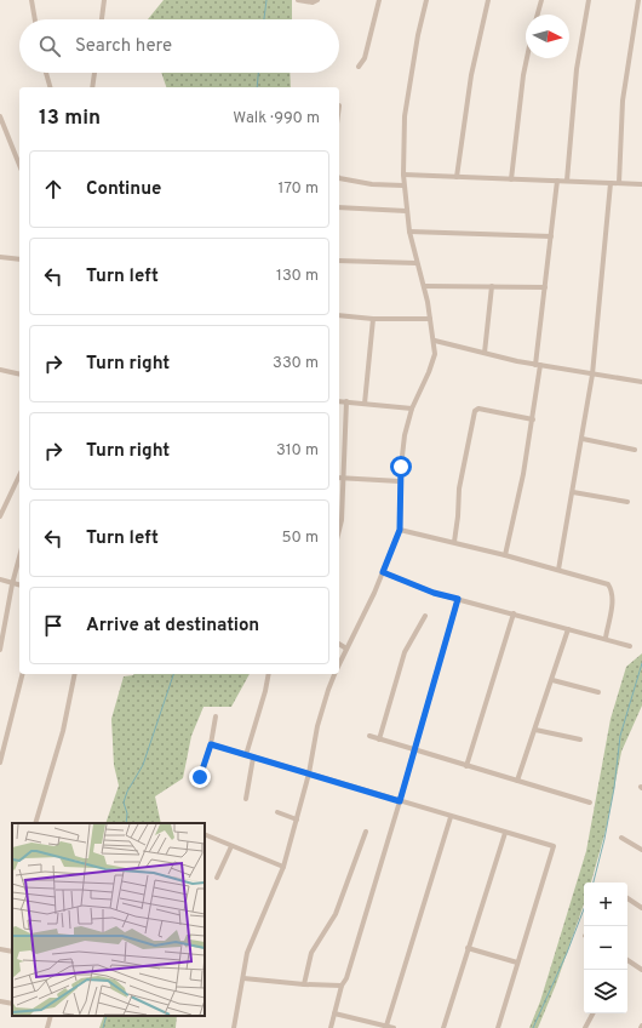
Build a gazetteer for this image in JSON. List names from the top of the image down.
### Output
{
  "north": "right",
  "page": {
    "search": "Search here",
    "heading": ["13 min", "Walk · 990 m"],
    "list": [
      ["Continue", "170 m"],
      ["Turn left", "130 m"],
      ["Turn right", "330 m"],
      ["Turn right", "310 m"],
      ["Turn left", "50 m"],
      "Arrive at destination"
    ],
    "map_buttons": ["+", "−"]
  }
}
